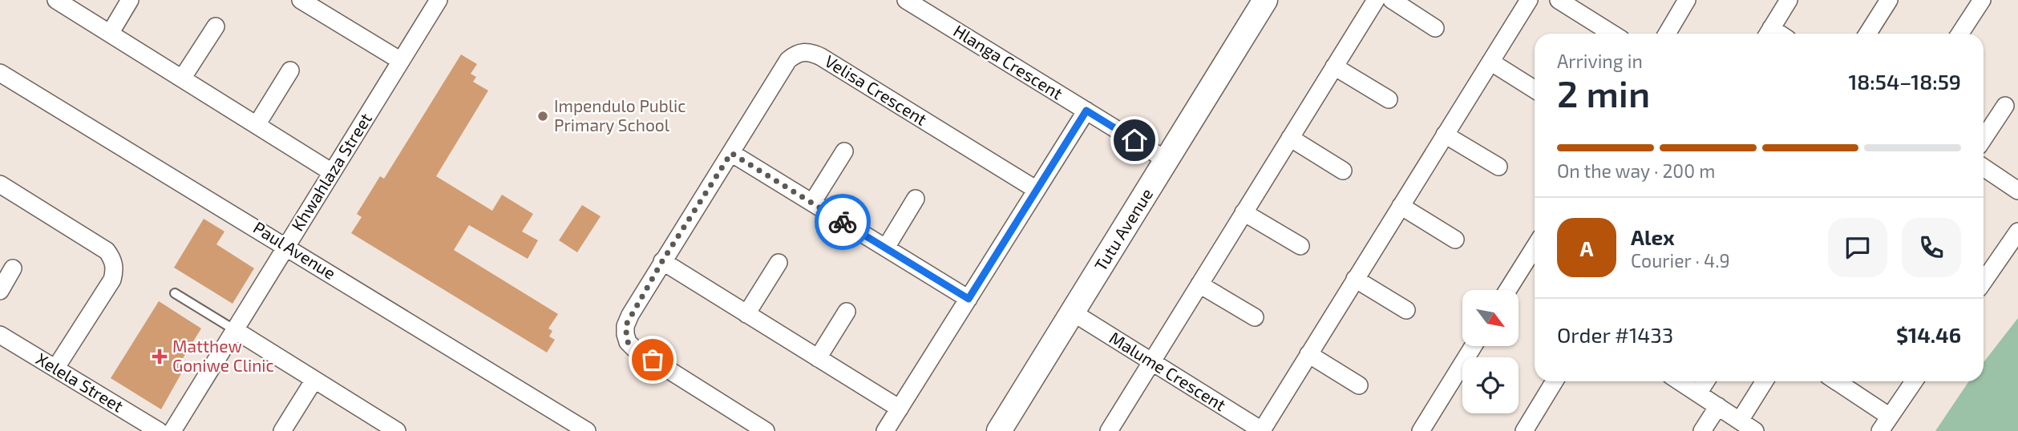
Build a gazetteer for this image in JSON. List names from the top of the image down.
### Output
{
  "streets": {
    "street": [
      "Hlanga Crescent",
      "Velisa Crescent",
      "Khwahlaza Street",
      "Tutu Avenue",
      "Paul Avenue",
      "Malume Crescent",
      "Xelela Street"
    ]
  },
  "crossings": [
    ["Hlanga Crescent", "Tutu Avenue"],
    ["Khwahlaza Street", "Paul Avenue"],
    ["Tutu Avenue", "Malume Crescent"]
  ],
  "places": {
    "other": ["Impendulo Public Primary School"],
    "health": ["Matthew Goniwe Clinic"]
  },
  "north": "bottom right",
  "page": {
    "heading": ["2 min", "Arriving in", "18:54–18:59"],
    "panel": [
      "Alex",
      "Courier · 4.9",
      "Order #1433",
      "$14.46"
    ],
    "bar": "On the way · 200 m",
    "round": "A"
  }
}
